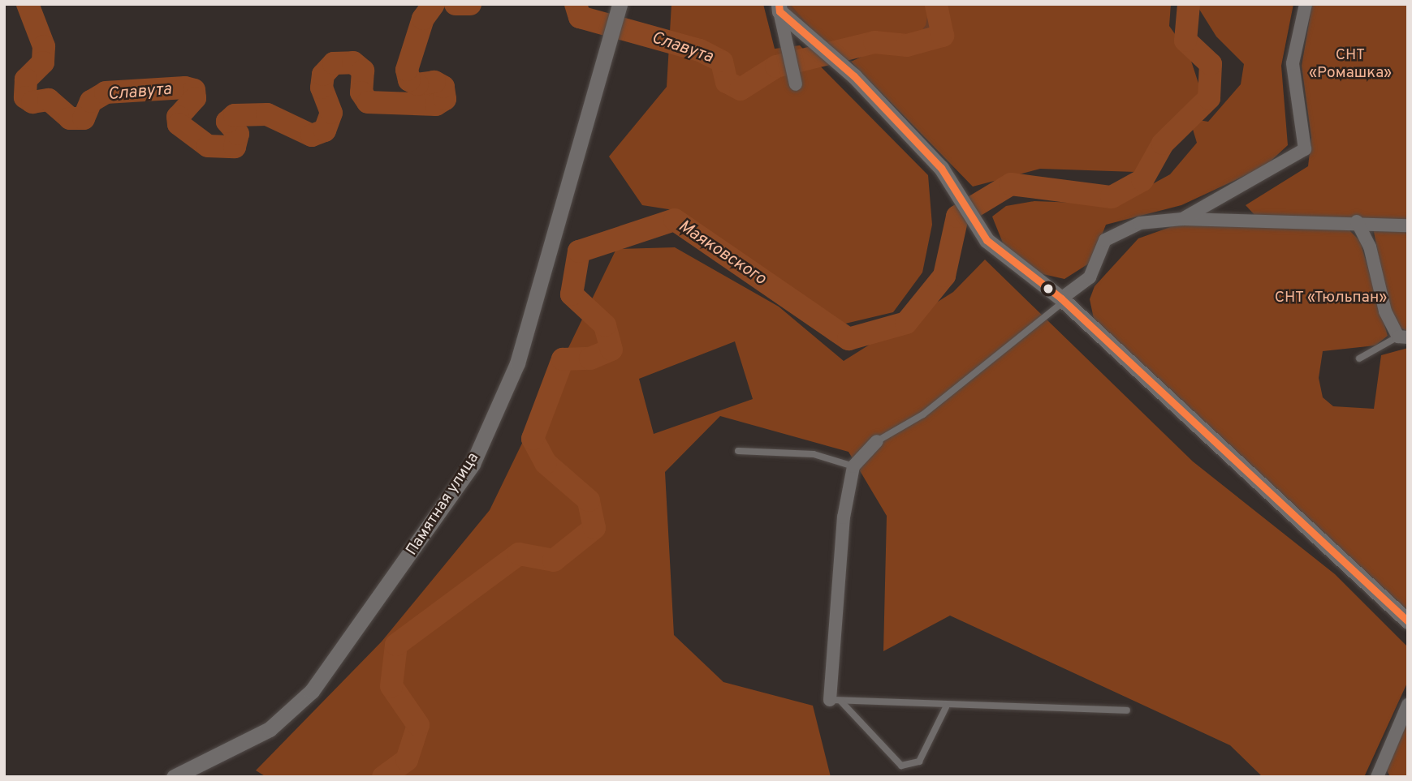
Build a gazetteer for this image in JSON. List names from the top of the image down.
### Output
{
  "streets": {
    "street": ["Памятная улица"]
  },
  "water": ["Славута", "Маяковского"],
  "parks": ["СНТ «Ромашка»", "СНТ «Тюльпан»"]
}
